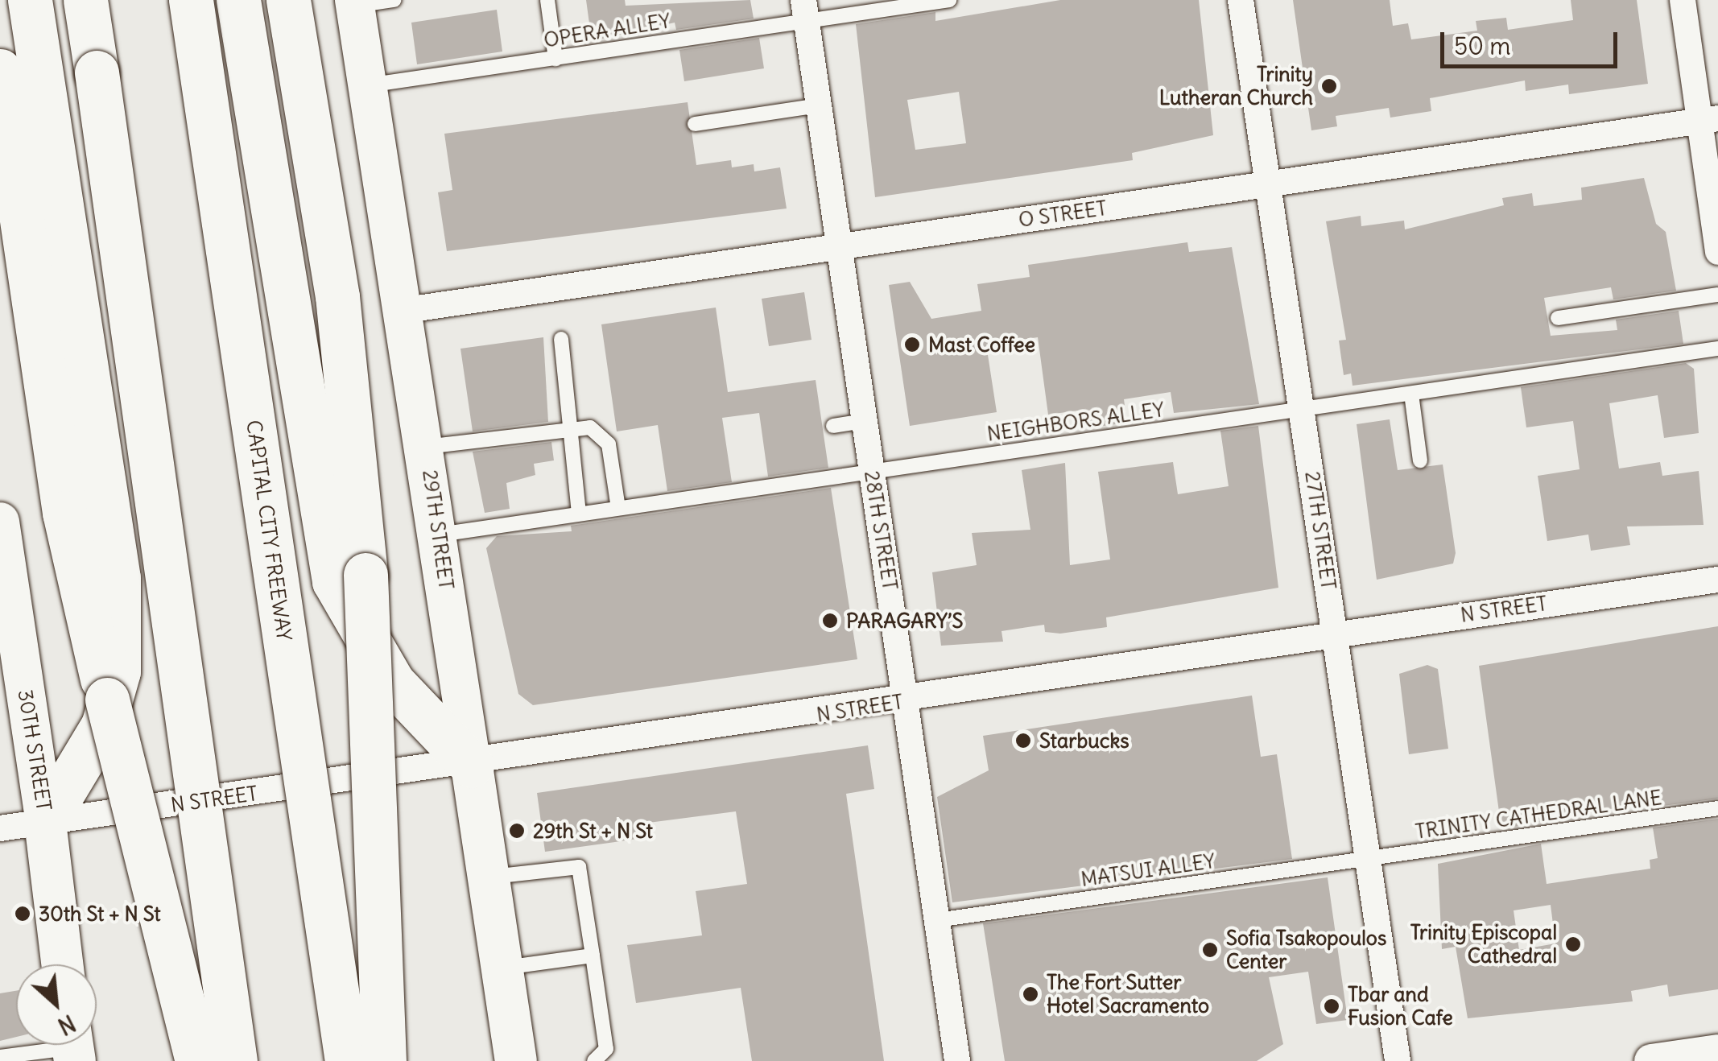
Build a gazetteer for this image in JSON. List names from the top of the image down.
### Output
{
  "streets": {
    "highway": ["CAPITAL CITY FREEWAY"],
    "main road": ["29TH STREET", "30TH STREET"],
    "street": [
      "O STREET",
      "28TH STREET",
      "27TH STREET",
      "N STREET"
    ],
    "lane": [
      "OPERA ALLEY",
      "NEIGHBORS ALLEY",
      "TRINITY CATHEDRAL LANE",
      "MATSUI ALLEY"
    ]
  },
  "crossings": [
    ["OPERA ALLEY", "29TH STREET"],
    ["OPERA ALLEY", "28TH STREET"],
    ["O STREET", "29TH STREET"],
    ["O STREET", "28TH STREET"],
    ["O STREET", "27TH STREET"],
    ["NEIGHBORS ALLEY", "29TH STREET"],
    ["NEIGHBORS ALLEY", "28TH STREET"],
    ["NEIGHBORS ALLEY", "27TH STREET"],
    ["29TH STREET", "N STREET"],
    ["28TH STREET", "N STREET"],
    ["28TH STREET", "MATSUI ALLEY"],
    ["27TH STREET", "N STREET"],
    ["27TH STREET", "TRINITY CATHEDRAL LANE"],
    ["27TH STREET", "MATSUI ALLEY"],
    ["N STREET", "30TH STREET"],
    ["TRINITY CATHEDRAL LANE", "MATSUI ALLEY"]
  ],
  "places": [
    "Trinity Lutheran Church",
    "Mast Coffee",
    "PARAGARY’S",
    "Starbucks",
    "29th St + N St",
    "30th St + N St",
    "Trinity Episcopal Cathedral",
    "Sofia Tsakopoulos Center",
    "The Fort Sutter Hotel Sacramento",
    "Tbar and Fusion Cafe"
  ],
  "scale_bar": "50 m",
  "north": "bottom right"
}
